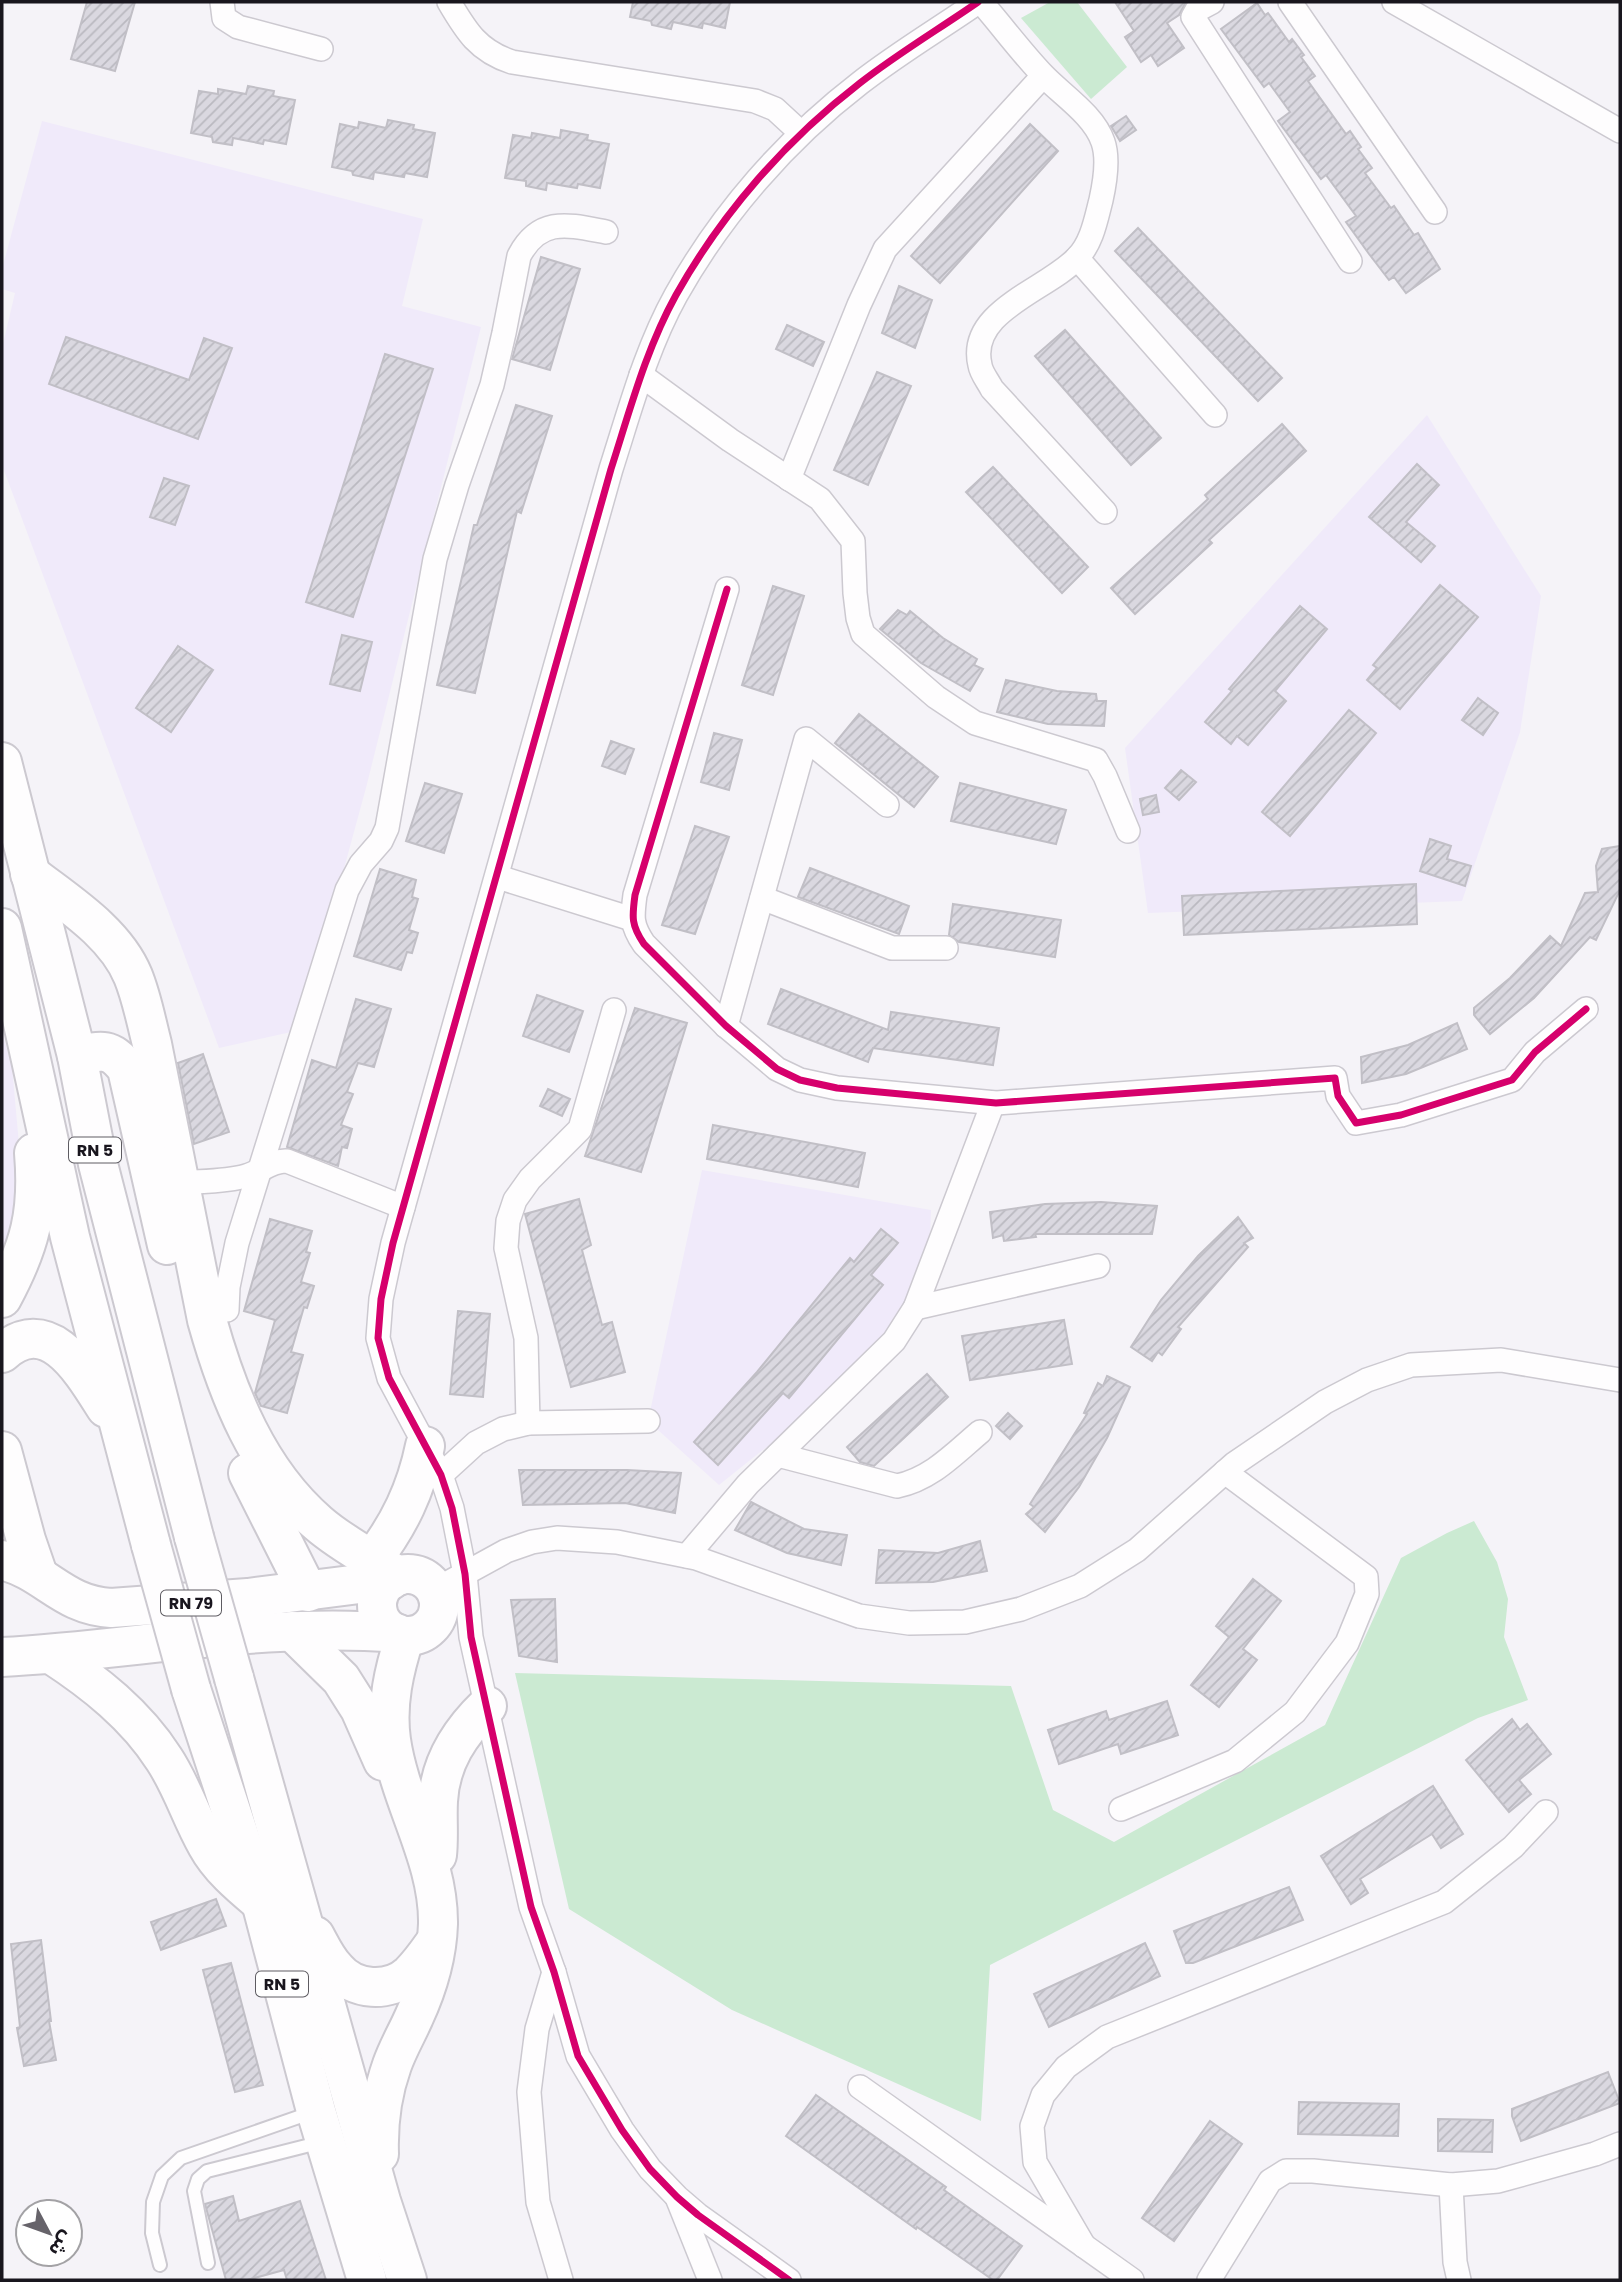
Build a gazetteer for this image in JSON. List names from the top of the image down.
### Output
{
  "streets": {
    "highway": ["RN 5", "RN 79"]
  },
  "north": "bottom right"
}
